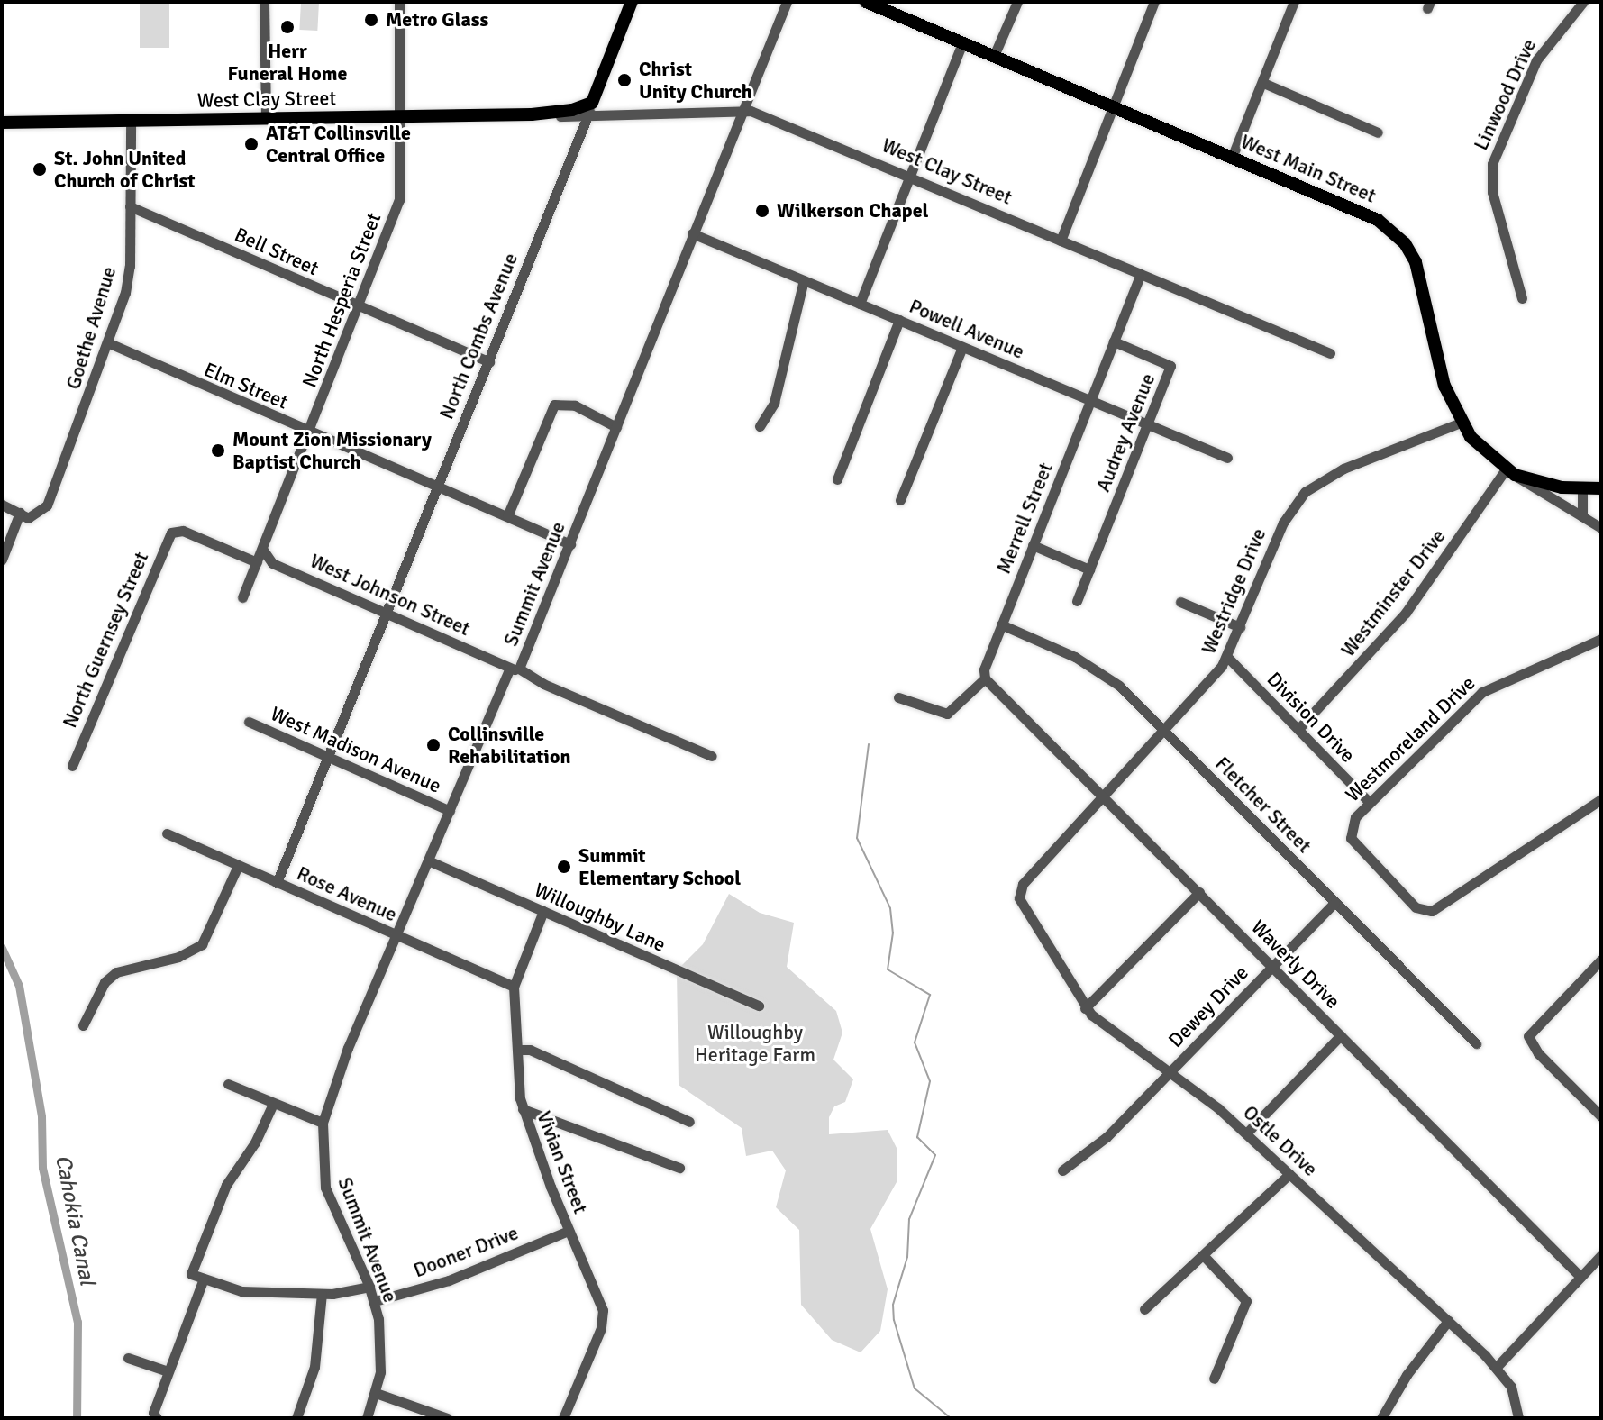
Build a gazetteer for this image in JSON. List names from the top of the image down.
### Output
{
  "streets": {
    "main road": ["West Clay Street", "West Main Street", "North Combs Avenue"],
    "street": [
      "Linwood Drive",
      "Bell Street",
      "North Hesperia Street",
      "Goethe Avenue",
      "Powell Avenue",
      "Elm Street",
      "Audrey Avenue",
      "Merrell Street",
      "Summit Avenue",
      "Westridge Drive",
      "Westminster Drive",
      "West Johnson Street",
      "North Guernsey Street",
      "Division Drive",
      "Westmoreland Drive",
      "West Madison Avenue",
      "Fletcher Street",
      "Rose Avenue",
      "Willoughby Lane",
      "Waverly Drive",
      "Dewey Drive",
      "Ostle Drive",
      "Vivian Street",
      "Dooner Drive"
    ]
  },
  "crossings": [
    ["West Clay Street", "North Hesperia Street"],
    ["West Clay Street", "Goethe Avenue"],
    ["West Clay Street", "North Combs Avenue"],
    ["West Clay Street", "Merrell Street"],
    ["West Clay Street", "Summit Avenue"],
    ["West Main Street", "Westridge Drive"],
    ["West Main Street", "Westminster Drive"],
    ["Bell Street", "North Hesperia Street"],
    ["Bell Street", "Goethe Avenue"],
    ["Bell Street", "North Combs Avenue"],
    ["North Hesperia Street", "Elm Street"],
    ["North Hesperia Street", "West Johnson Street"],
    ["North Hesperia Street", "North Guernsey Street"],
    ["Goethe Avenue", "Elm Street"],
    ["Powell Avenue", "Audrey Avenue"],
    ["Powell Avenue", "Merrell Street"],
    ["Powell Avenue", "Summit Avenue"],
    ["North Combs Avenue", "Elm Street"],
    ["North Combs Avenue", "West Johnson Street"],
    ["North Combs Avenue", "West Madison Avenue"],
    ["North Combs Avenue", "Rose Avenue"],
    ["Elm Street", "Summit Avenue"],
    ["Audrey Avenue", "Merrell Street"],
    ["Merrell Street", "Fletcher Street"],
    ["Merrell Street", "Waverly Drive"],
    ["Summit Avenue", "West Johnson Street"],
    ["Summit Avenue", "West Madison Avenue"],
    ["Summit Avenue", "Rose Avenue"],
    ["Summit Avenue", "Willoughby Lane"],
    ["Summit Avenue", "Dooner Drive"],
    ["Westridge Drive", "Division Drive"],
    ["Westridge Drive", "Fletcher Street"],
    ["Westridge Drive", "Waverly Drive"],
    ["Westridge Drive", "Ostle Drive"],
    ["Westminster Drive", "Division Drive"],
    ["Division Drive", "Westmoreland Drive"],
    ["Fletcher Street", "Dewey Drive"],
    ["Rose Avenue", "Vivian Street"],
    ["Willoughby Lane", "Vivian Street"],
    ["Waverly Drive", "Dewey Drive"],
    ["Dewey Drive", "Ostle Drive"],
    ["Vivian Street", "Dooner Drive"]
  ],
  "water": ["Cahokia Canal"],
  "parks": ["Willoughby Heritage Farm"],
  "places": [
    "Metro Glass",
    "Herr Funeral Home",
    "Christ Unity Church",
    "AT&T Collinsville Central Office",
    "St. John United Church of Christ",
    "Wilkerson Chapel",
    "Mount Zion Missionary Baptist Church",
    "Collinsville Rehabilitation",
    "Summit Elementary School"
  ]
}
